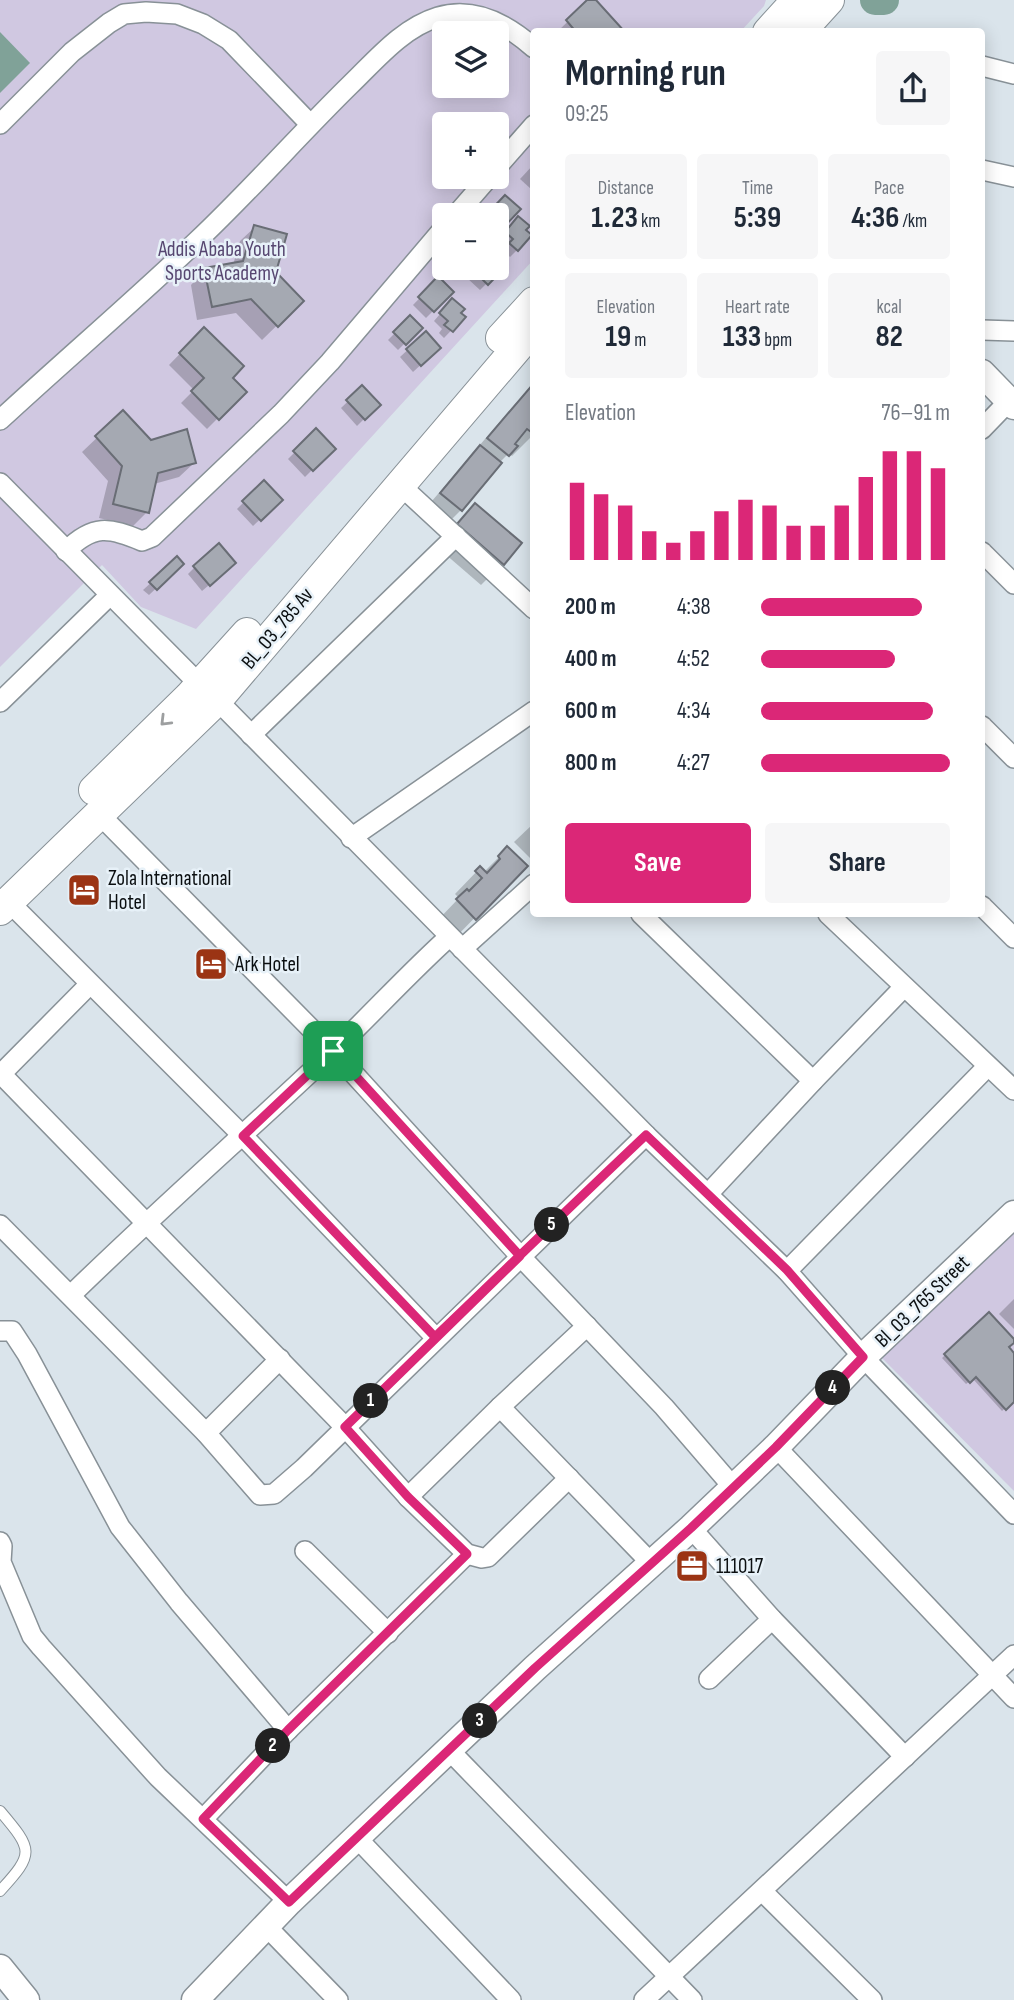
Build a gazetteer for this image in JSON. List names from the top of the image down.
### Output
{
  "streets": {
    "main road": ["BL_03_785 Av"],
    "street": ["Bl_03_765 Street"]
  },
  "parks": ["Addis Ababa Youth Sports Academy"],
  "places": {
    "hotel": ["Zola International Hotel", "Ark Hotel"],
    "office": ["111017"]
  },
  "page": {
    "map_buttons": ["+", "−"],
    "heading": ["Morning run", "09:25"],
    "stats": [
      ["Distance", "1.23 km"],
      ["Time", "5:39"],
      ["Pace", "4:36 /km"],
      ["Elevation", "19 m"],
      ["Heart rate", "133 bpm"],
      ["kcal", "82"]
    ],
    "chart": ["Elevation", "76–91 m"],
    "list": [
      {
        "name": "200 m",
        "note": "4:38"
      },
      {
        "name": "400 m",
        "note": "4:52"
      },
      {
        "name": "600 m",
        "note": "4:34"
      },
      {
        "name": "800 m",
        "note": "4:27"
      }
    ],
    "buttons": ["Save", "Share"],
    "pins": [
      "5",
      "4",
      "1",
      "3",
      "2"
    ]
  }
}
